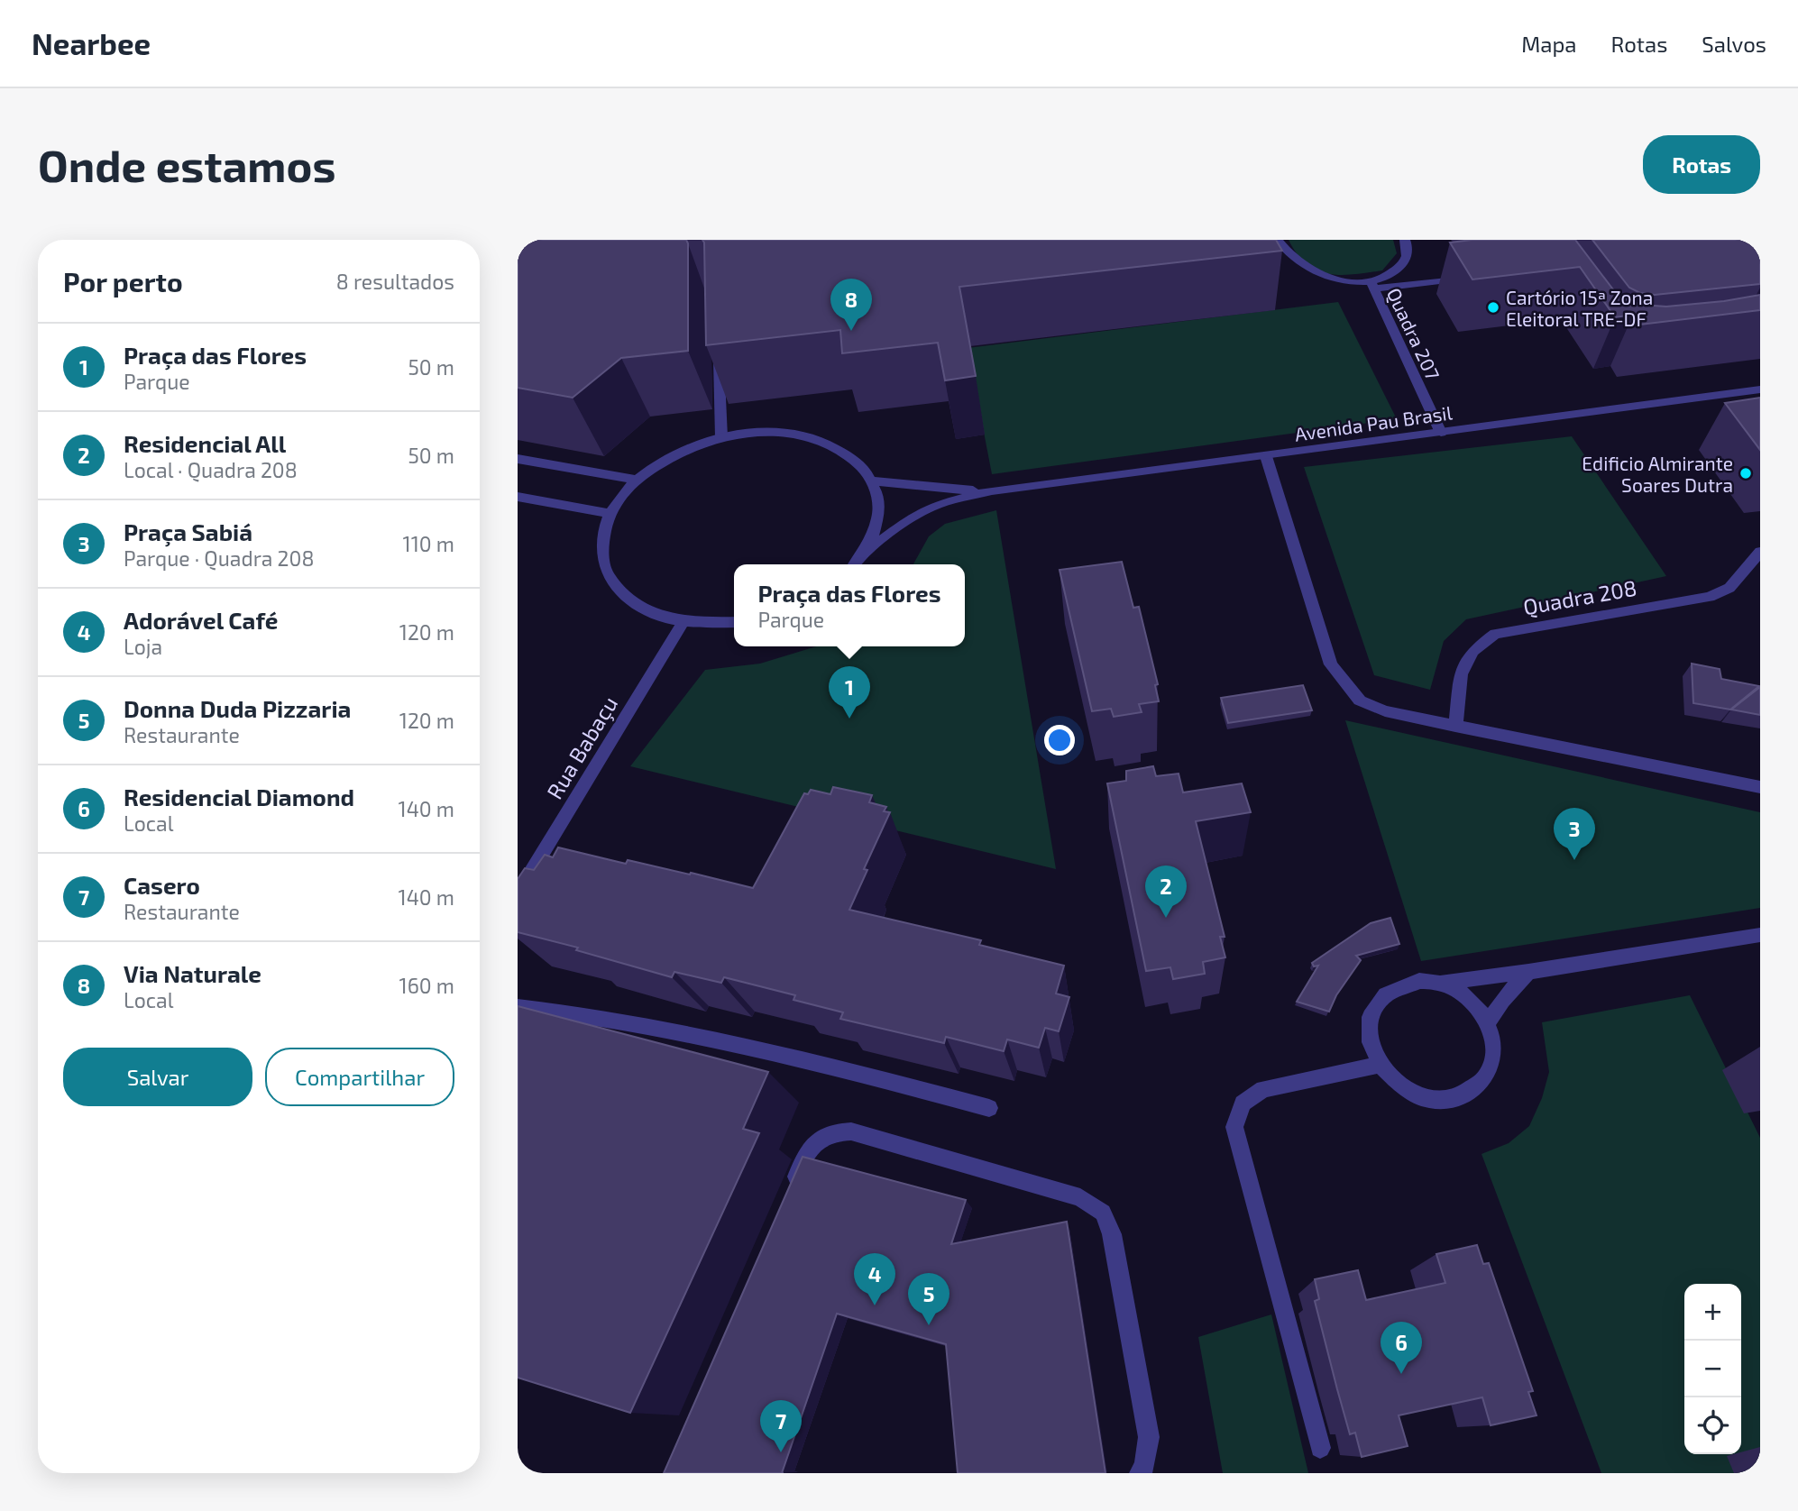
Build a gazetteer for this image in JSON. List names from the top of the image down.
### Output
{
  "streets": {
    "street": [
      "Quadra 207",
      "Avenida Pau Brasil",
      "Quadra 208",
      "Rua Babaçu"
    ]
  },
  "crossings": [
    ["Quadra 207", "Avenida Pau Brasil"]
  ],
  "places": ["Cartório 15ª Zona Eleitoral TRE-DF", "Edificio Almirante Soares Dutra"],
  "page": {
    "header": "Nearbee",
    "nav": ["Mapa", "Rotas", "Salvos"],
    "buttons": [
      "Rotas",
      ["Salvar", "Compartilhar"]
    ],
    "title": "Onde estamos",
    "heading": ["Por perto", "8 resultados"],
    "pins": [
      "8",
      "1",
      "3",
      "2",
      "4",
      "5",
      "6",
      "7"
    ],
    "list": [
      {
        "mark": "1",
        "name": "Praça das Flores",
        "note": "Parque",
        "value": "50 m"
      },
      {
        "mark": "2",
        "name": "Residencial All",
        "note": "Local · Quadra 208",
        "value": "50 m"
      },
      {
        "mark": "3",
        "name": "Praça Sabiá",
        "note": "Parque · Quadra 208",
        "value": "110 m"
      },
      {
        "mark": "4",
        "name": "Adorável Café",
        "note": "Loja",
        "value": "120 m"
      },
      {
        "mark": "5",
        "name": "Donna Duda Pizzaria",
        "note": "Restaurante",
        "value": "120 m"
      },
      {
        "mark": "6",
        "name": "Residencial Diamond",
        "note": "Local",
        "value": "140 m"
      },
      {
        "mark": "7",
        "name": "Casero",
        "note": "Restaurante",
        "value": "140 m"
      },
      {
        "mark": "8",
        "name": "Via Naturale",
        "note": "Local",
        "value": "160 m"
      }
    ],
    "popup": ["Praça das Flores", "Parque"],
    "map_buttons": ["+", "−"]
  }
}
